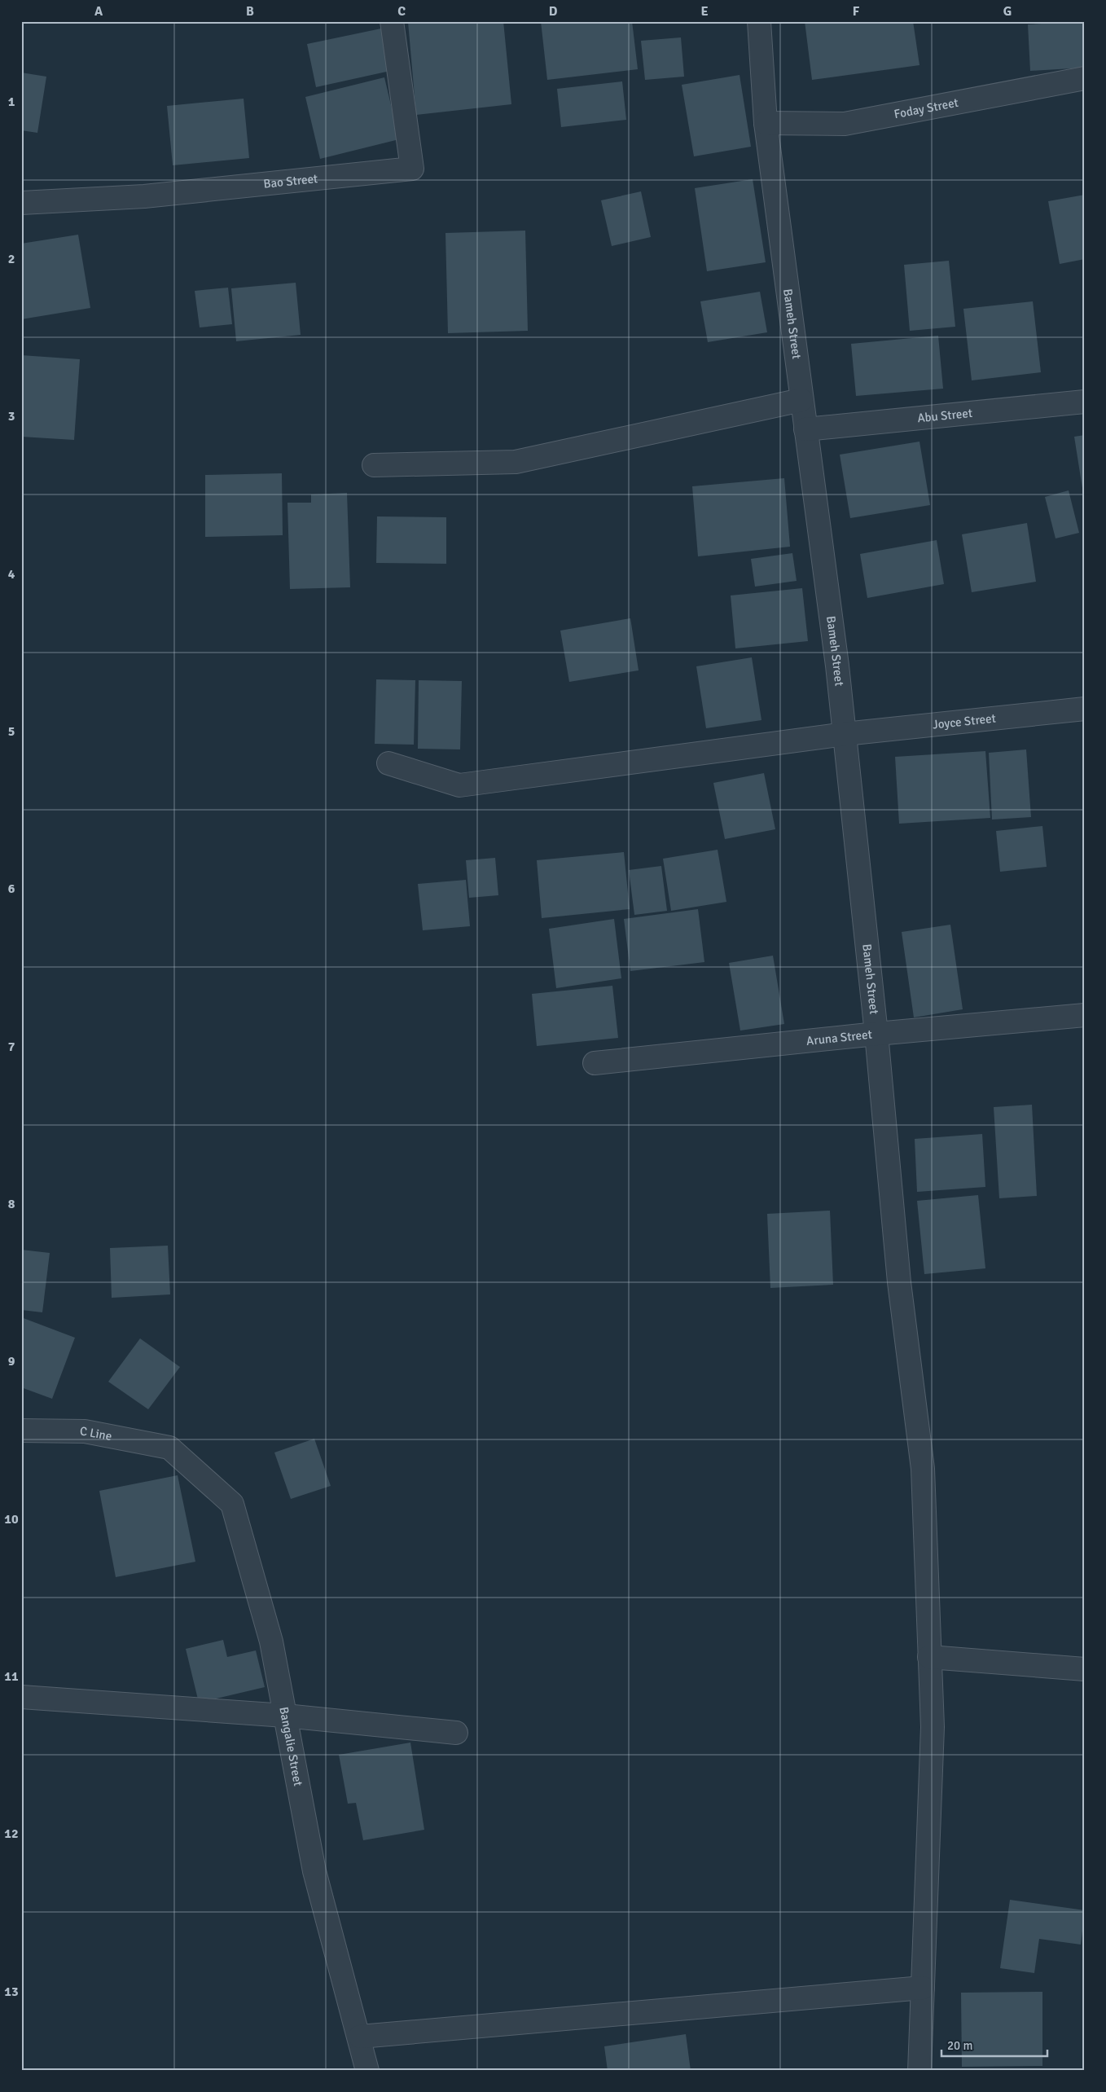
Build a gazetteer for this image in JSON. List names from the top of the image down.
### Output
{
  "streets": {
    "street": [
      "Foday Street",
      "Bao Street",
      "Bameh Street",
      "Abu Street",
      "Joyce Street",
      "Aruna Street",
      "C Line",
      "Bangalie Street"
    ]
  },
  "crossings": [
    ["Foday Street", "Bameh Street"],
    ["Bameh Street", "Abu Street"],
    ["Bameh Street", "Joyce Street"],
    ["Bameh Street", "Aruna Street"],
    ["C Line", "Bangalie Street"]
  ],
  "scale_bar": "20 m",
  "grid": {
    "columns": [
      "A",
      "B",
      "C",
      "D",
      "E",
      "F",
      "G"
    ],
    "rows": [
      "1",
      "2",
      "3",
      "4",
      "5",
      "6",
      "7",
      "8",
      "9",
      "10",
      "11",
      "12",
      "13"
    ]
  }
}
